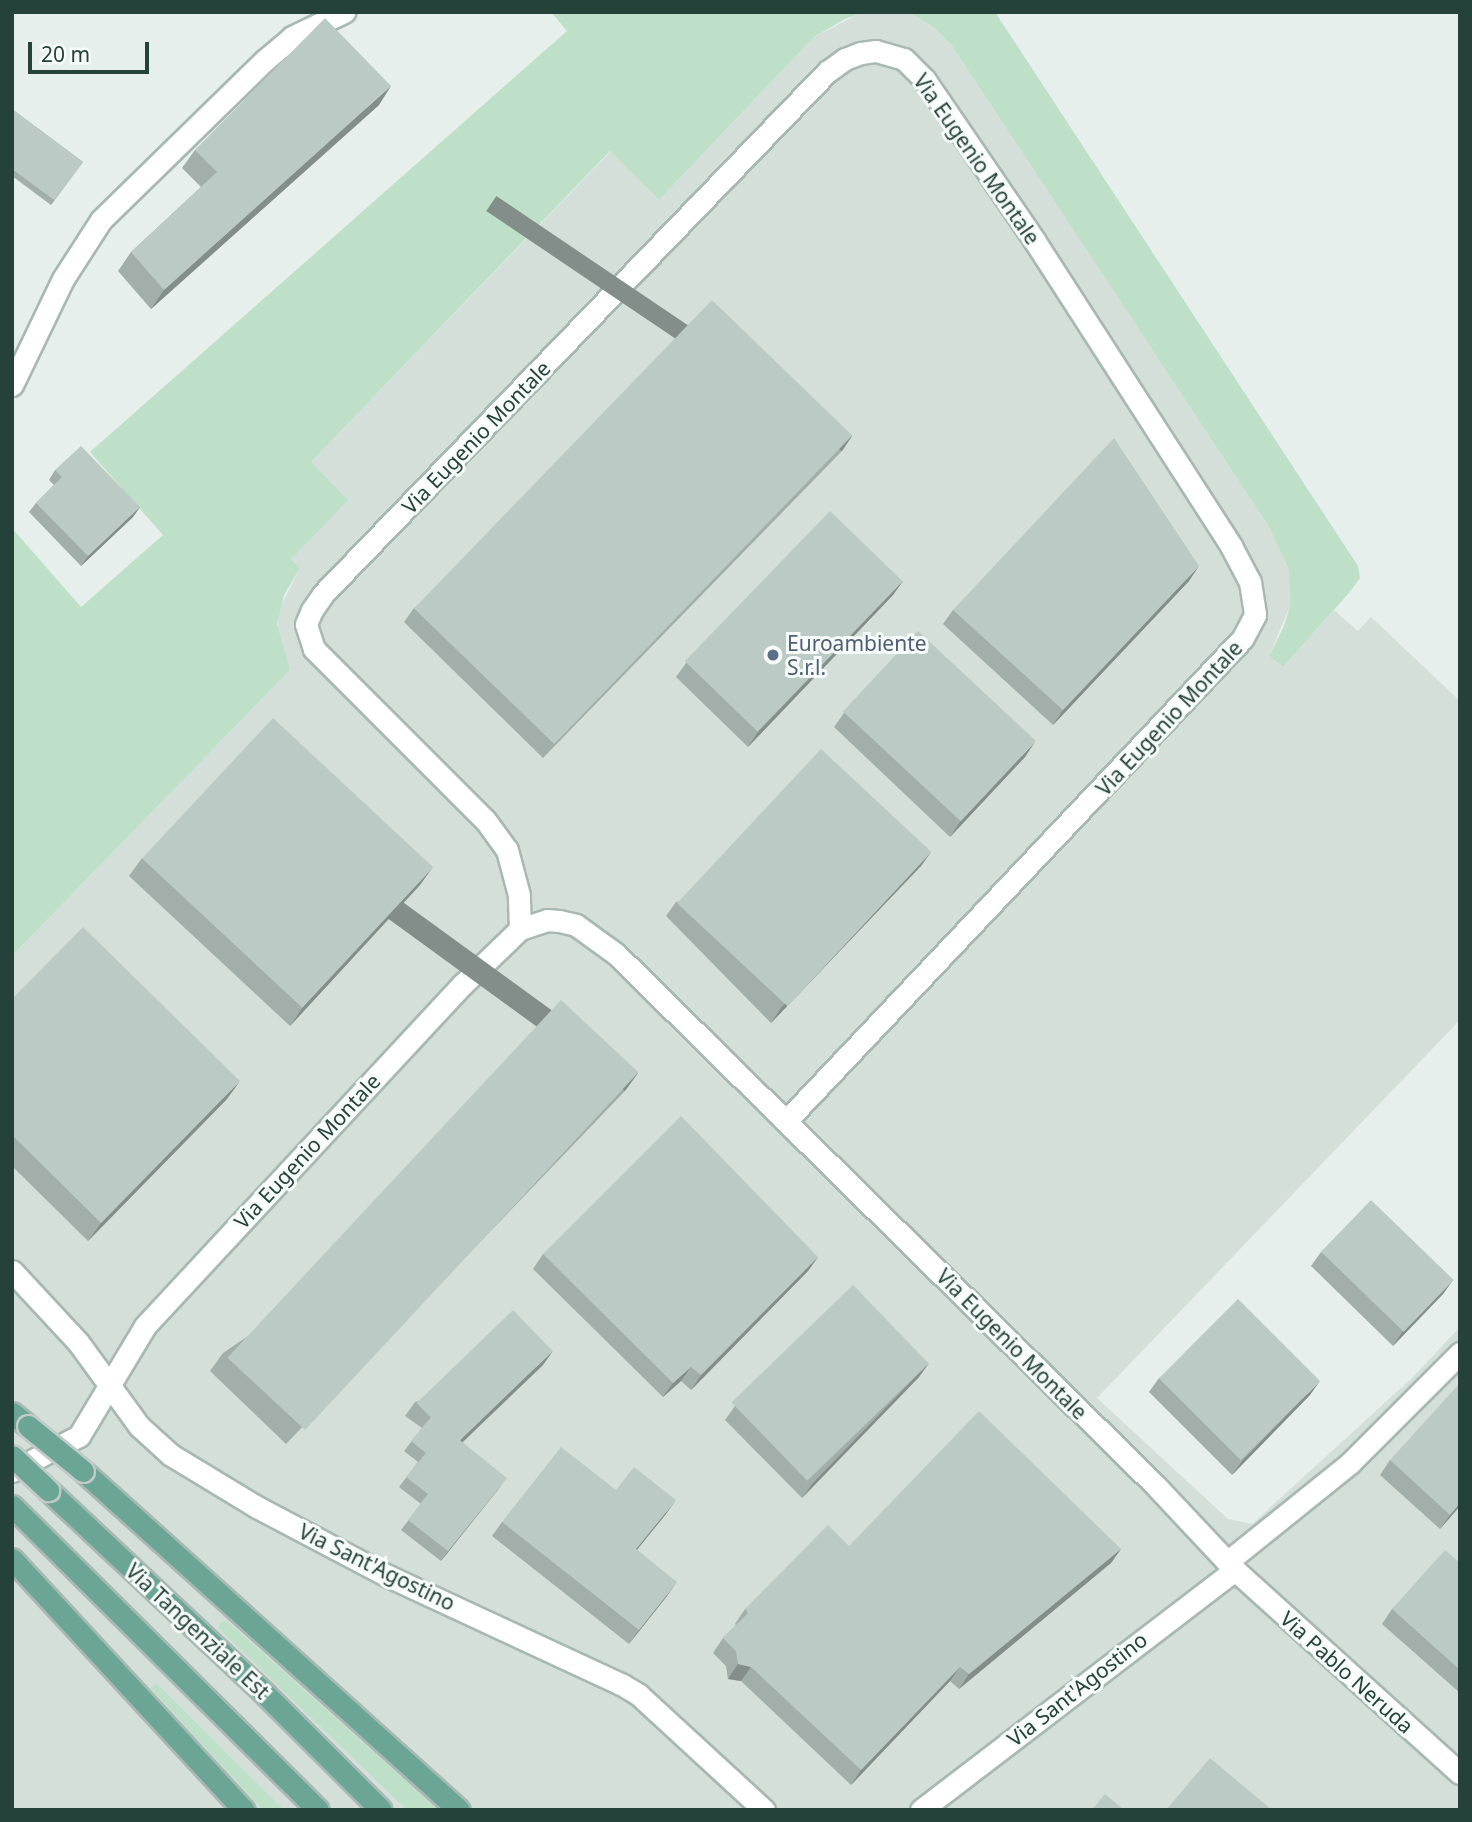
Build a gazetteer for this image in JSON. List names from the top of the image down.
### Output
{
  "streets": {
    "main road": ["Via Tangenziale Est"],
    "street": ["Via Eugenio Montale", "Via Sant'Agostino", "Via Pablo Neruda"]
  },
  "crossings": [
    ["Via Eugenio Montale", "Via Sant'Agostino"],
    ["Via Eugenio Montale", "Via Pablo Neruda"],
    ["Via Sant'Agostino", "Via Pablo Neruda"]
  ],
  "places": ["Euroambiente S.r.l."],
  "scale_bar": "20 m"
}
